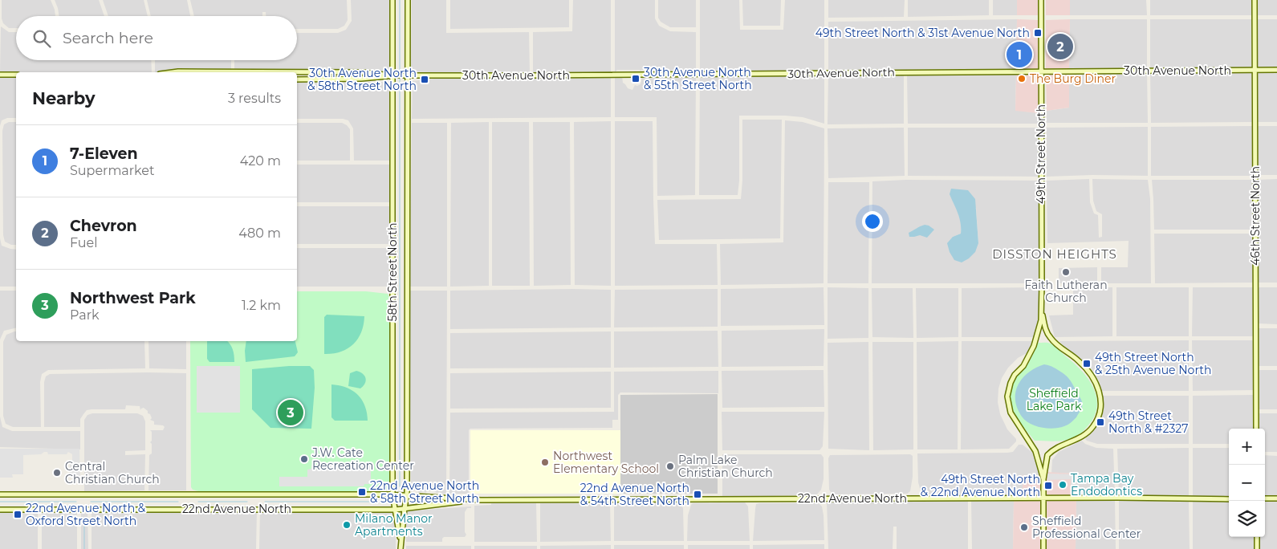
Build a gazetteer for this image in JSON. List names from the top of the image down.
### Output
{
  "streets": {
    "street": [
      "30th Avenue North",
      "49th Street North",
      "46th Street North",
      "58th Street North",
      "22nd Avenue North"
    ]
  },
  "crossings": [
    ["30th Avenue North", "49th Street North"],
    ["30th Avenue North", "46th Street North"],
    ["30th Avenue North", "58th Street North"],
    ["49th Street North", "22nd Avenue North"],
    ["58th Street North", "22nd Avenue North"]
  ],
  "districts": ["DISSTON HEIGHTS"],
  "parks": ["Sheffield Lake Park"],
  "places": {
    "transit": [
      "49th Street North & 31st Avenue North",
      "30th Avenue North & 55th Street North",
      "30th Avenue North & 58th Street North",
      "49th Street North & 25th Avenue North",
      "49th Street North & #2327",
      "49th Street North & 22nd Avenue North",
      "22nd Avenue North & 58th Street North",
      "22nd Avenue North & 54th Street North",
      "22nd Avenue North & Oxford Street North"
    ],
    "other": [
      "The Burg Diner",
      "Faith Lutheran Church",
      "J.W. Cate Recreation Center",
      "Northwest Elementary School",
      "Palm Lake Christian Church",
      "Central Christian Church",
      "Tampa Bay Endodontics",
      "Milano Manor Apartments",
      "Sheffield Professional Center"
    ]
  },
  "page": {
    "search": "Search here",
    "pins": ["2", "1", "3"],
    "heading": ["Nearby", "3 results"],
    "list": [
      {
        "mark": "1",
        "name": "7-Eleven",
        "note": "Supermarket",
        "value": "420 m"
      },
      {
        "mark": "2",
        "name": "Chevron",
        "note": "Fuel",
        "value": "480 m"
      },
      {
        "mark": "3",
        "name": "Northwest Park",
        "note": "Park",
        "value": "1.2 km"
      }
    ],
    "map_buttons": ["+", "−"]
  }
}
